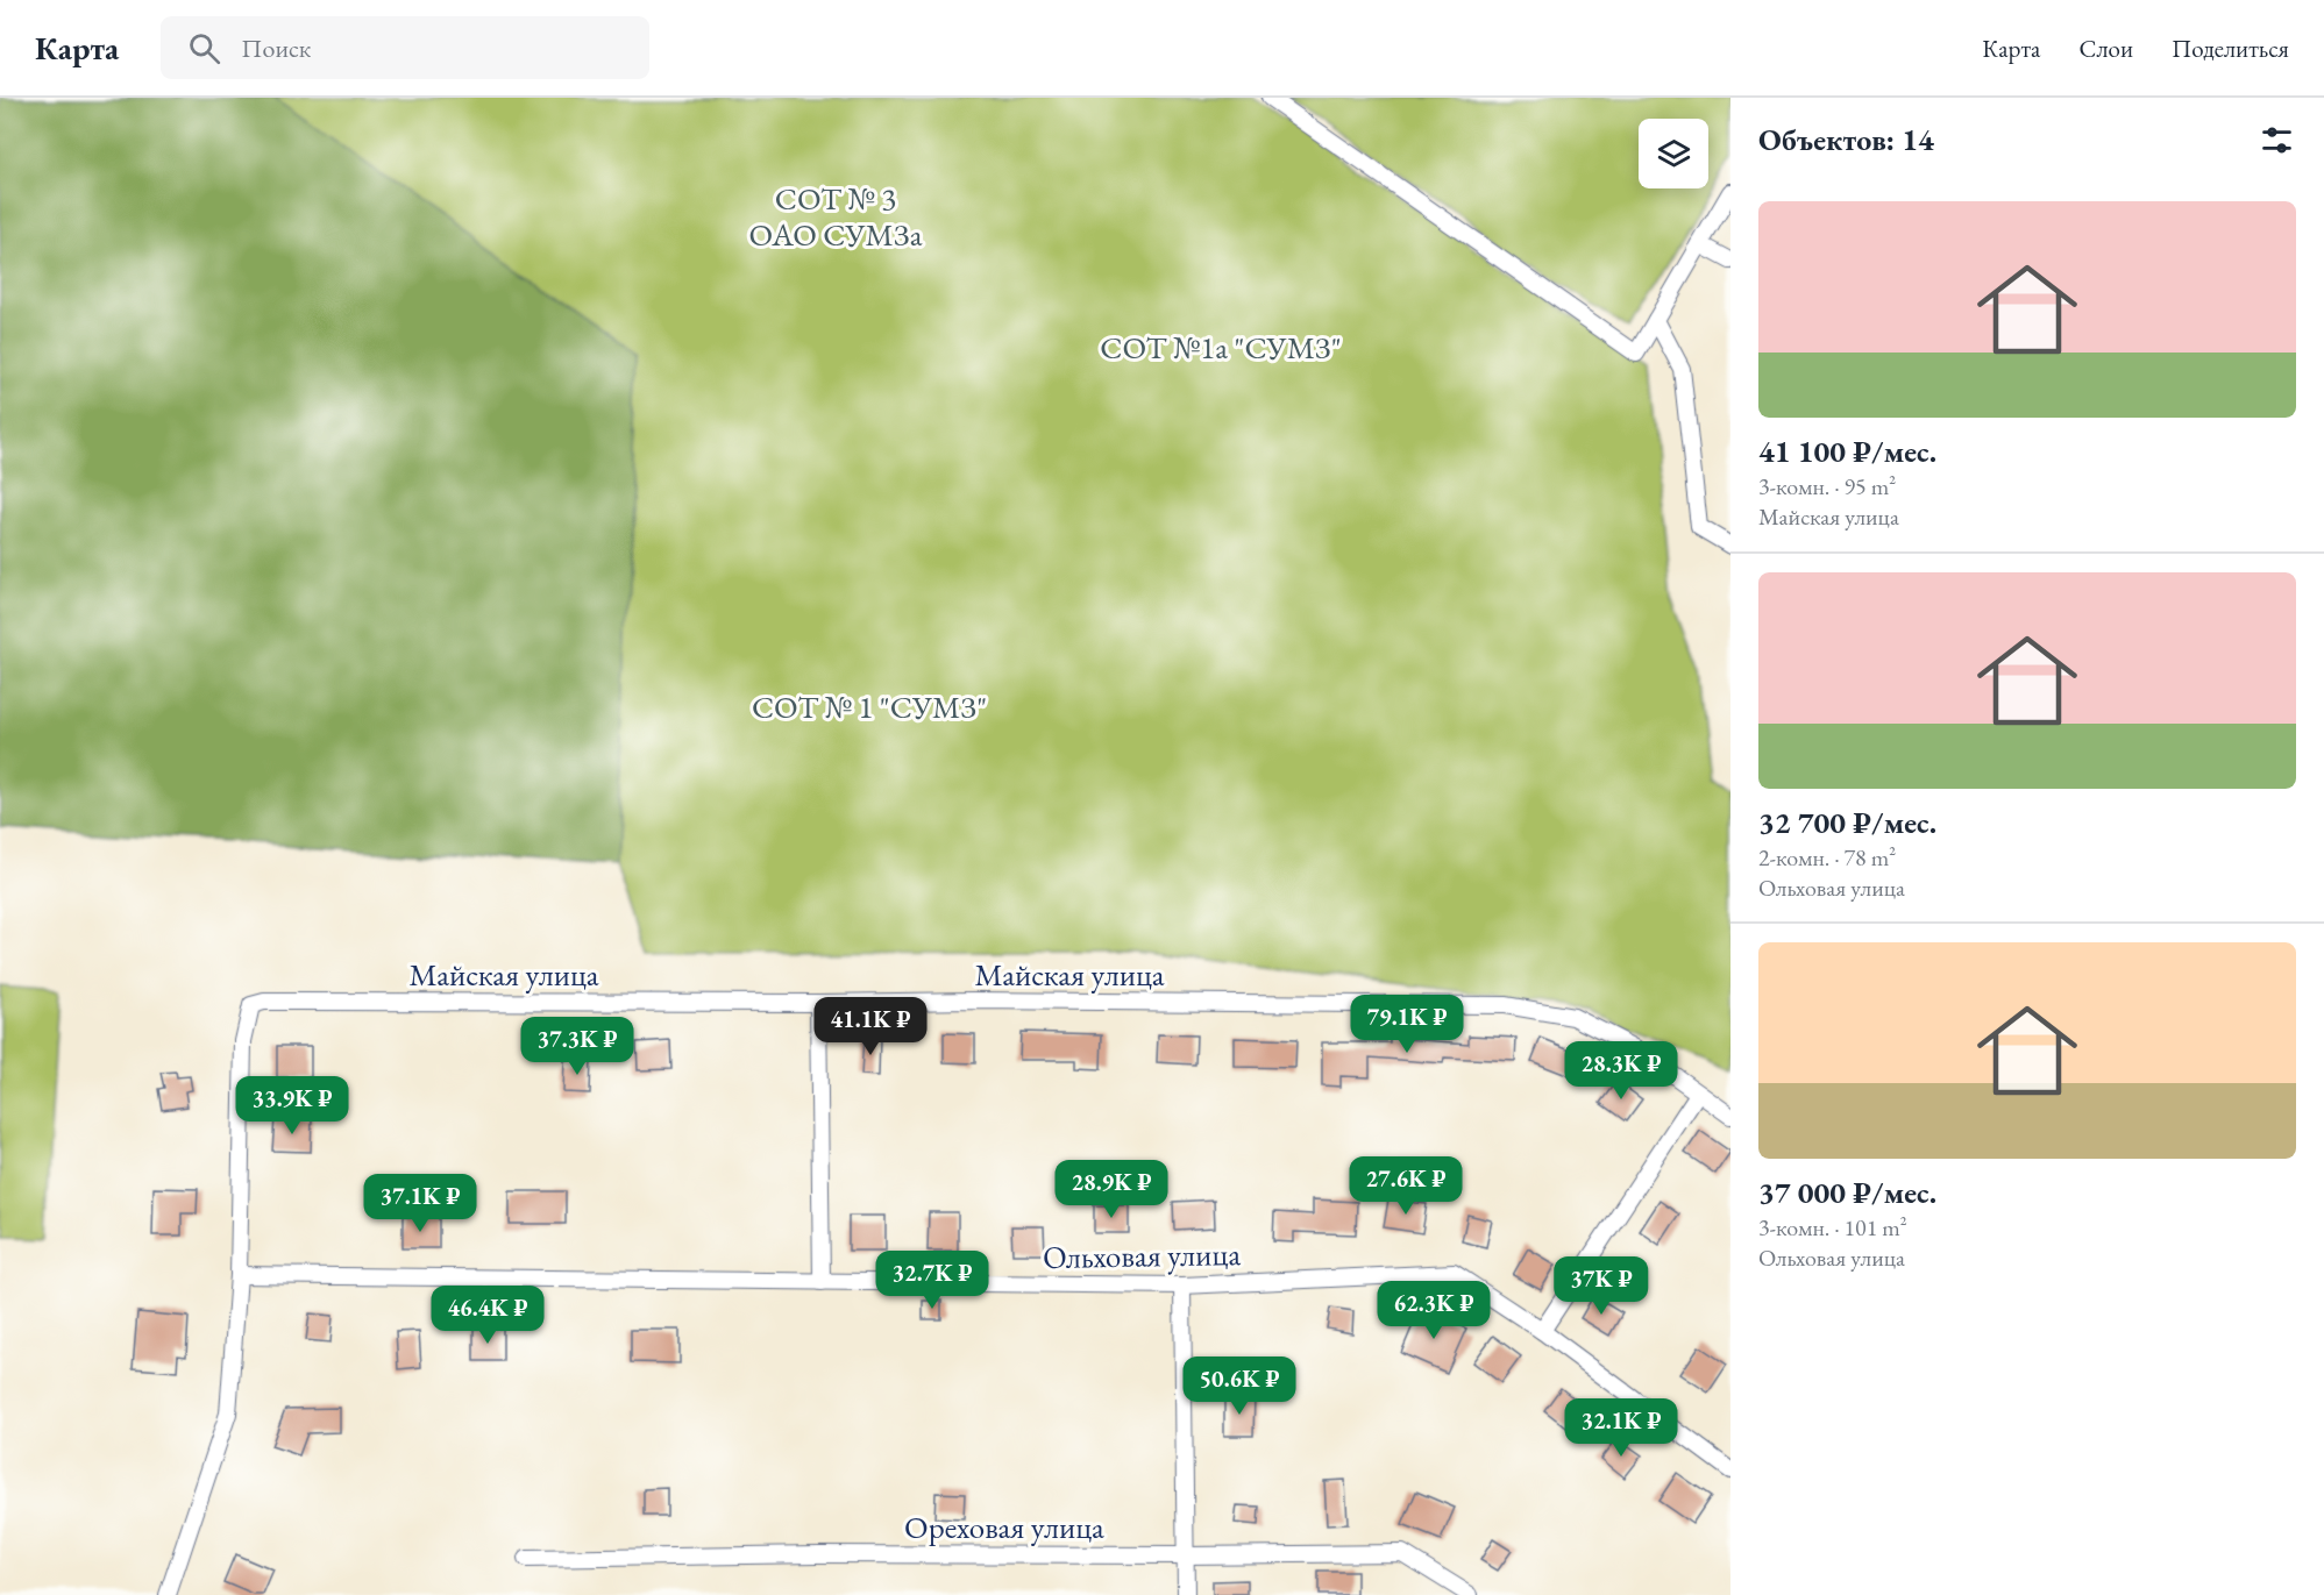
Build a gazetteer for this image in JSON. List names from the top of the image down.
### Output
{
  "streets": {
    "street": ["Майская улица", "Ольховая улица", "Ореховая улица"]
  },
  "crossings": [
    ["Майская улица", "Ольховая улица"]
  ],
  "parks": ["СОТ № 3 ОАО СУМЗа", "СОТ №1а \"СУМЗ\"", "СОТ № 1 \"СУМЗ\""],
  "page": {
    "header": "Карта",
    "search": "Поиск",
    "nav": ["Карта", "Слои", "Поделиться"],
    "heading": "Объектов: 14",
    "list": [
      {
        "name": "41 100 ₽/мес.",
        "note": "3-комн. · 95 m² · Майская улица"
      },
      {
        "name": "32 700 ₽/мес.",
        "note": "2-комн. · 78 m² · Ольховая улица"
      },
      {
        "name": "37 000 ₽/мес.",
        "note": "3-комн. · 101 m² · Ольховая улица"
      }
    ],
    "price": [
      "79.1K ₽",
      "41.1K ₽",
      "37.3K ₽",
      "28.3K ₽",
      "33.9K ₽",
      "27.6K ₽",
      "28.9K ₽",
      "37.1K ₽",
      "32.7K ₽",
      "37K ₽",
      "62.3K ₽",
      "46.4K ₽",
      "50.6K ₽",
      "32.1K ₽"
    ]
  }
}
